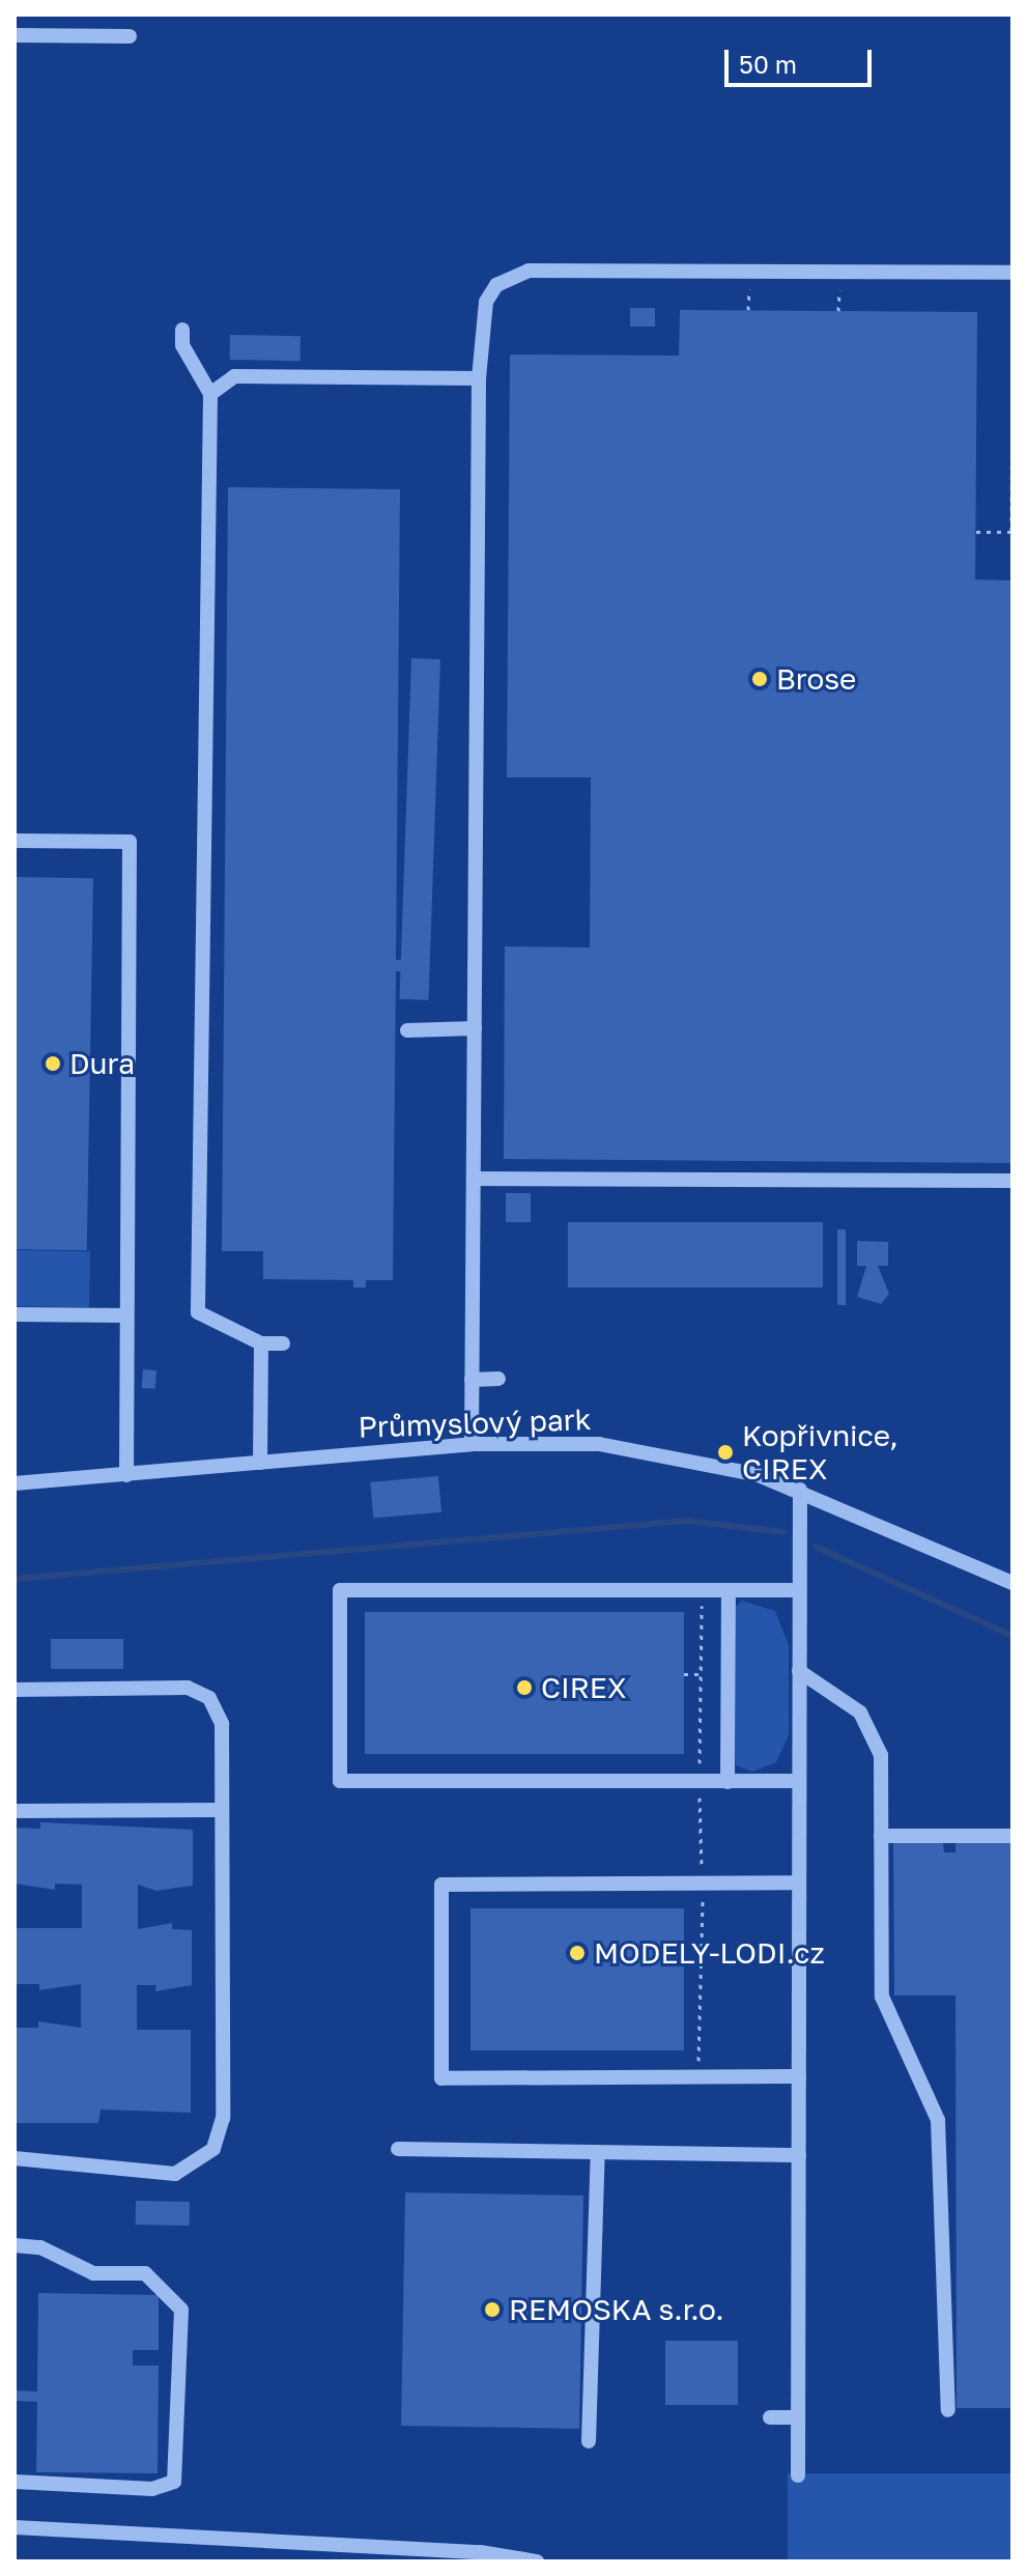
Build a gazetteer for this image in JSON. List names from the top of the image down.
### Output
{
  "streets": {
    "street": ["Průmyslový park"]
  },
  "places": [
    "Brose",
    "Dura",
    "Kopřivnice, CIREX",
    "CIREX",
    "MODELY-LODI.cz",
    "REMOSKA s.r.o."
  ],
  "scale_bar": "50 m"
}
